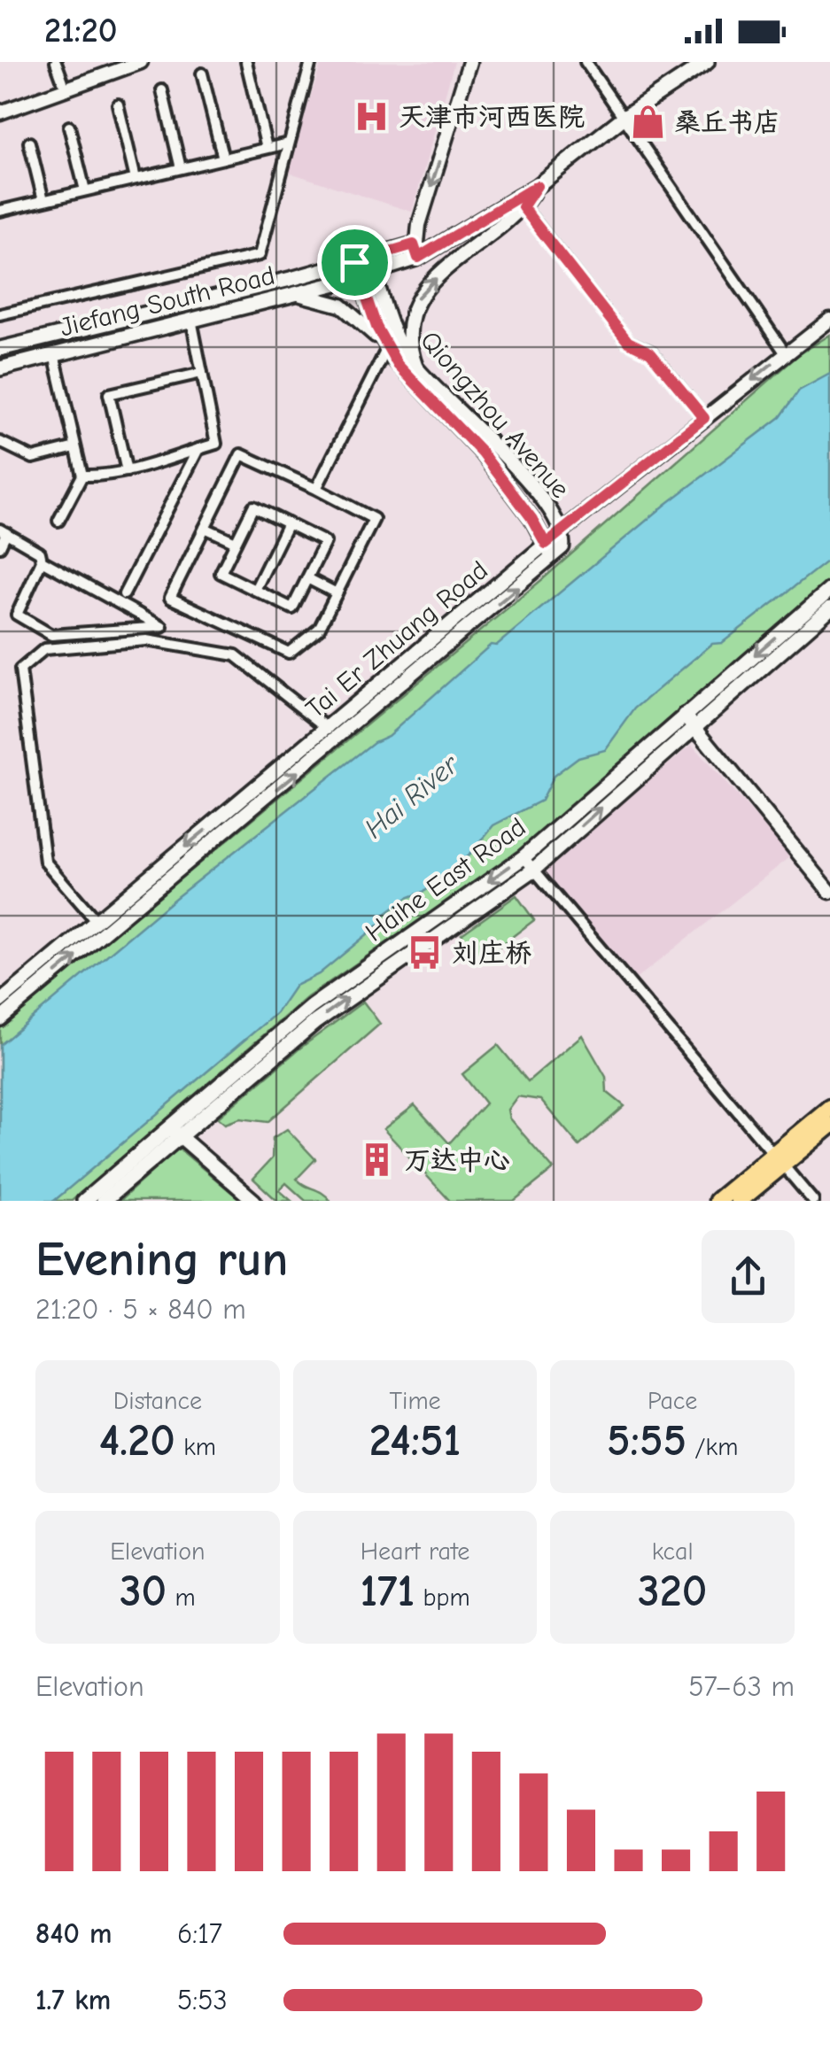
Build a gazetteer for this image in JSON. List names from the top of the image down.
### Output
{
  "streets": {
    "main road": ["Jiefang South Road", "Haihe East Road"],
    "street": ["Qiongzhou Avenue", "Tai Er Zhuang Road"]
  },
  "crossings": [
    ["Jiefang South Road", "Qiongzhou Avenue"],
    ["Qiongzhou Avenue", "Tai Er Zhuang Road"]
  ],
  "water": ["Hai River"],
  "places": {
    "hospital": ["天津市河西医院"],
    "shop": ["桑丘书店"],
    "bus stop": ["刘庄桥"],
    "building": ["万达中心"]
  },
  "page": {
    "status": "21:20",
    "heading": ["Evening run", "21:20 · 5 × 840 m"],
    "stats": [
      ["Distance", "4.20 km"],
      ["Time", "24:51"],
      ["Pace", "5:55 /km"],
      ["Elevation", "30 m"],
      ["Heart rate", "171 bpm"],
      ["kcal", "320"]
    ],
    "chart": ["Elevation", "57–63 m"],
    "list": [
      {
        "name": "840 m",
        "note": "6:17"
      },
      {
        "name": "1.7 km",
        "note": "5:53"
      }
    ]
  }
}
